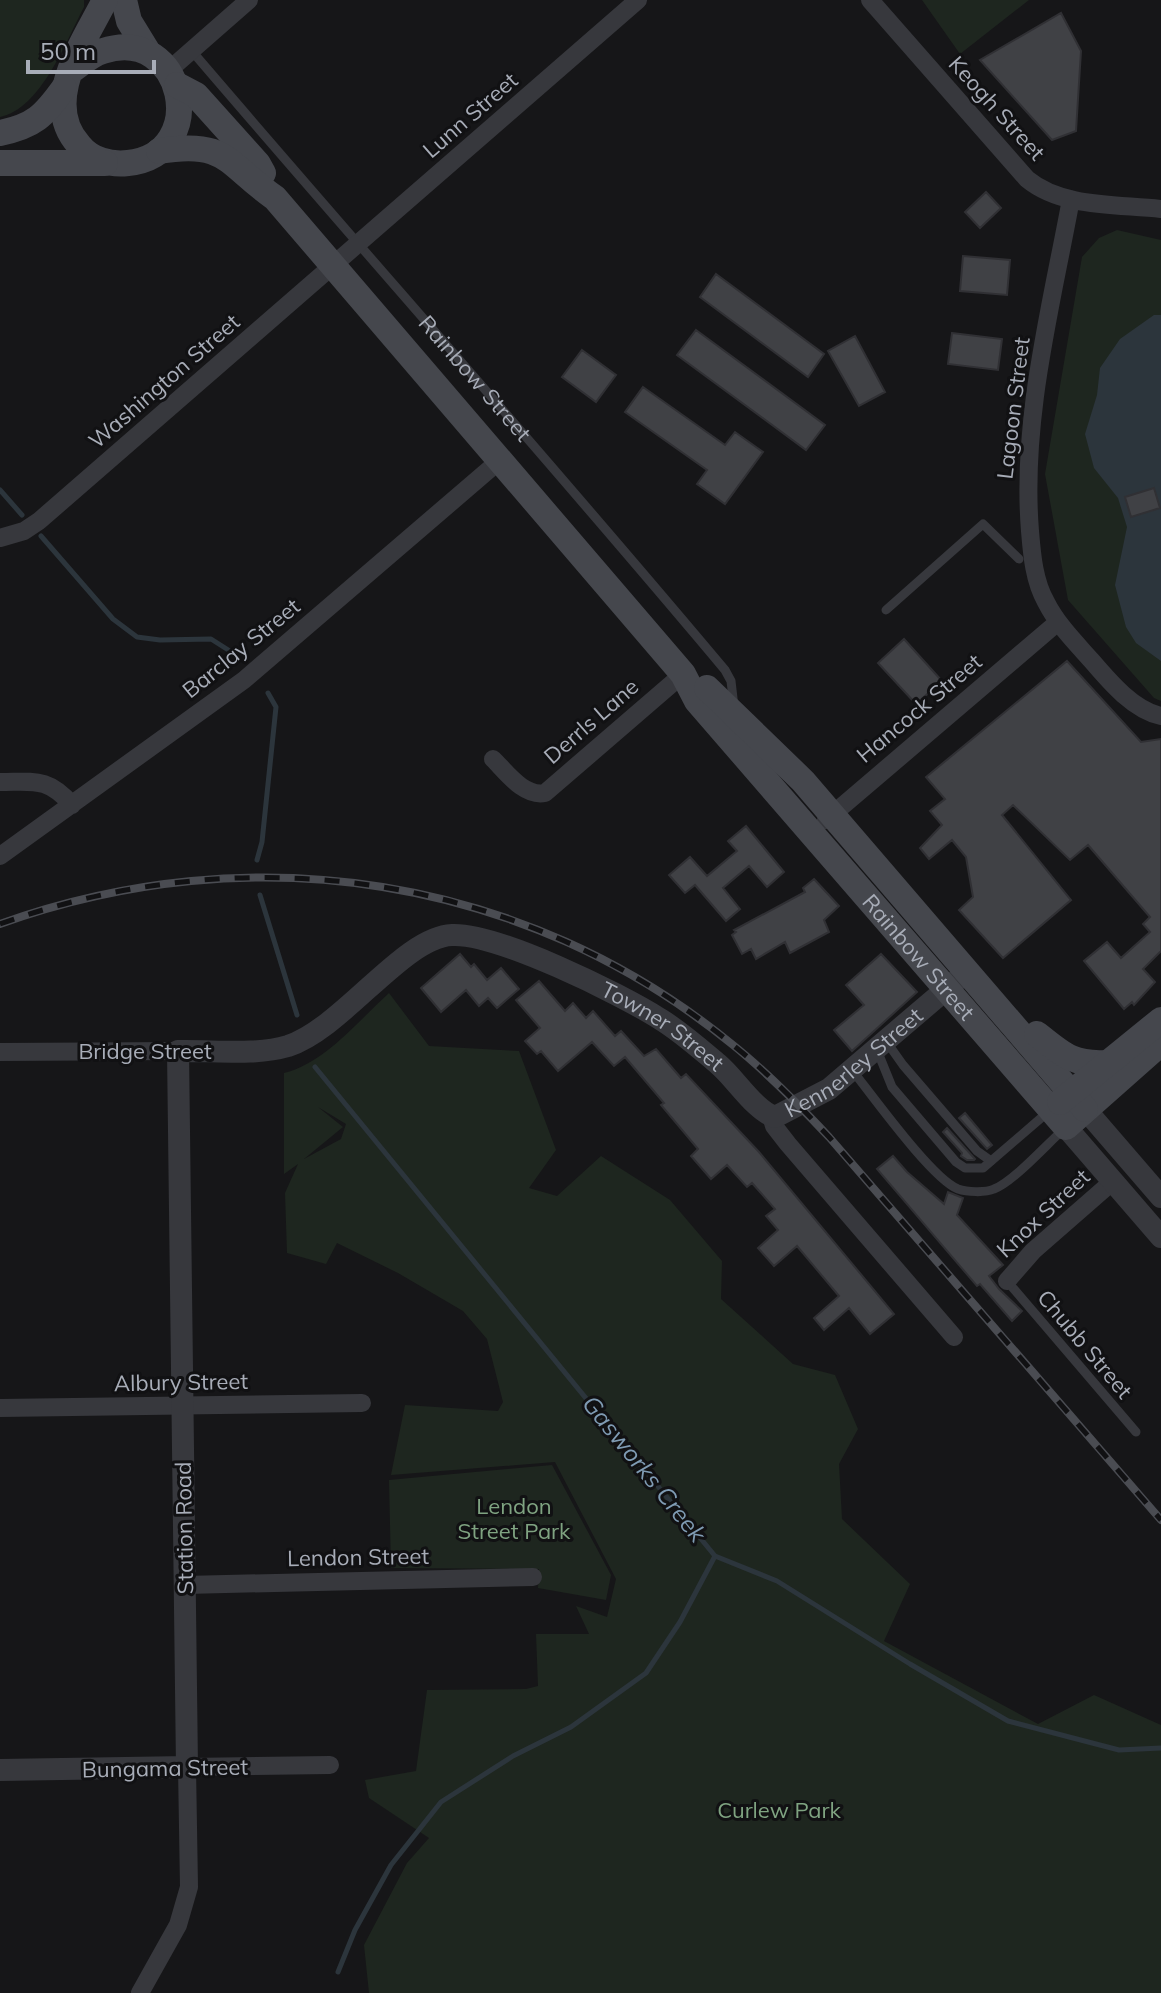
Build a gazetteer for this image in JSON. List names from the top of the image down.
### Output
{
  "streets": {
    "main road": ["Rainbow Street"],
    "street": [
      "Keogh Street",
      "Lunn Street",
      "Washington Street",
      "Lagoon Street",
      "Barclay Street",
      "Hancock Street",
      "Derrls Lane",
      "Towner Street",
      "Bridge Street",
      "Kennerley Street",
      "Knox Street",
      "Albury Street",
      "Station Road",
      "Lendon Street",
      "Bungama Street"
    ],
    "lane": ["Chubb Street"]
  },
  "crossings": [
    ["Keogh Street", "Lagoon Street"],
    ["Lunn Street", "Rainbow Street"],
    ["Lunn Street", "Washington Street"],
    ["Rainbow Street", "Washington Street"],
    ["Rainbow Street", "Barclay Street"],
    ["Rainbow Street", "Hancock Street"],
    ["Rainbow Street", "Derrls Lane"],
    ["Rainbow Street", "Kennerley Street"],
    ["Rainbow Street", "Knox Street"],
    ["Lagoon Street", "Hancock Street"],
    ["Towner Street", "Bridge Street"],
    ["Towner Street", "Kennerley Street"],
    ["Bridge Street", "Station Road"],
    ["Knox Street", "Chubb Street"],
    ["Albury Street", "Station Road"],
    ["Station Road", "Lendon Street"],
    ["Station Road", "Bungama Street"]
  ],
  "water": ["Gasworks Creek"],
  "parks": ["Lendon Street Park", "Curlew Park"],
  "scale_bar": "50 m"
}
